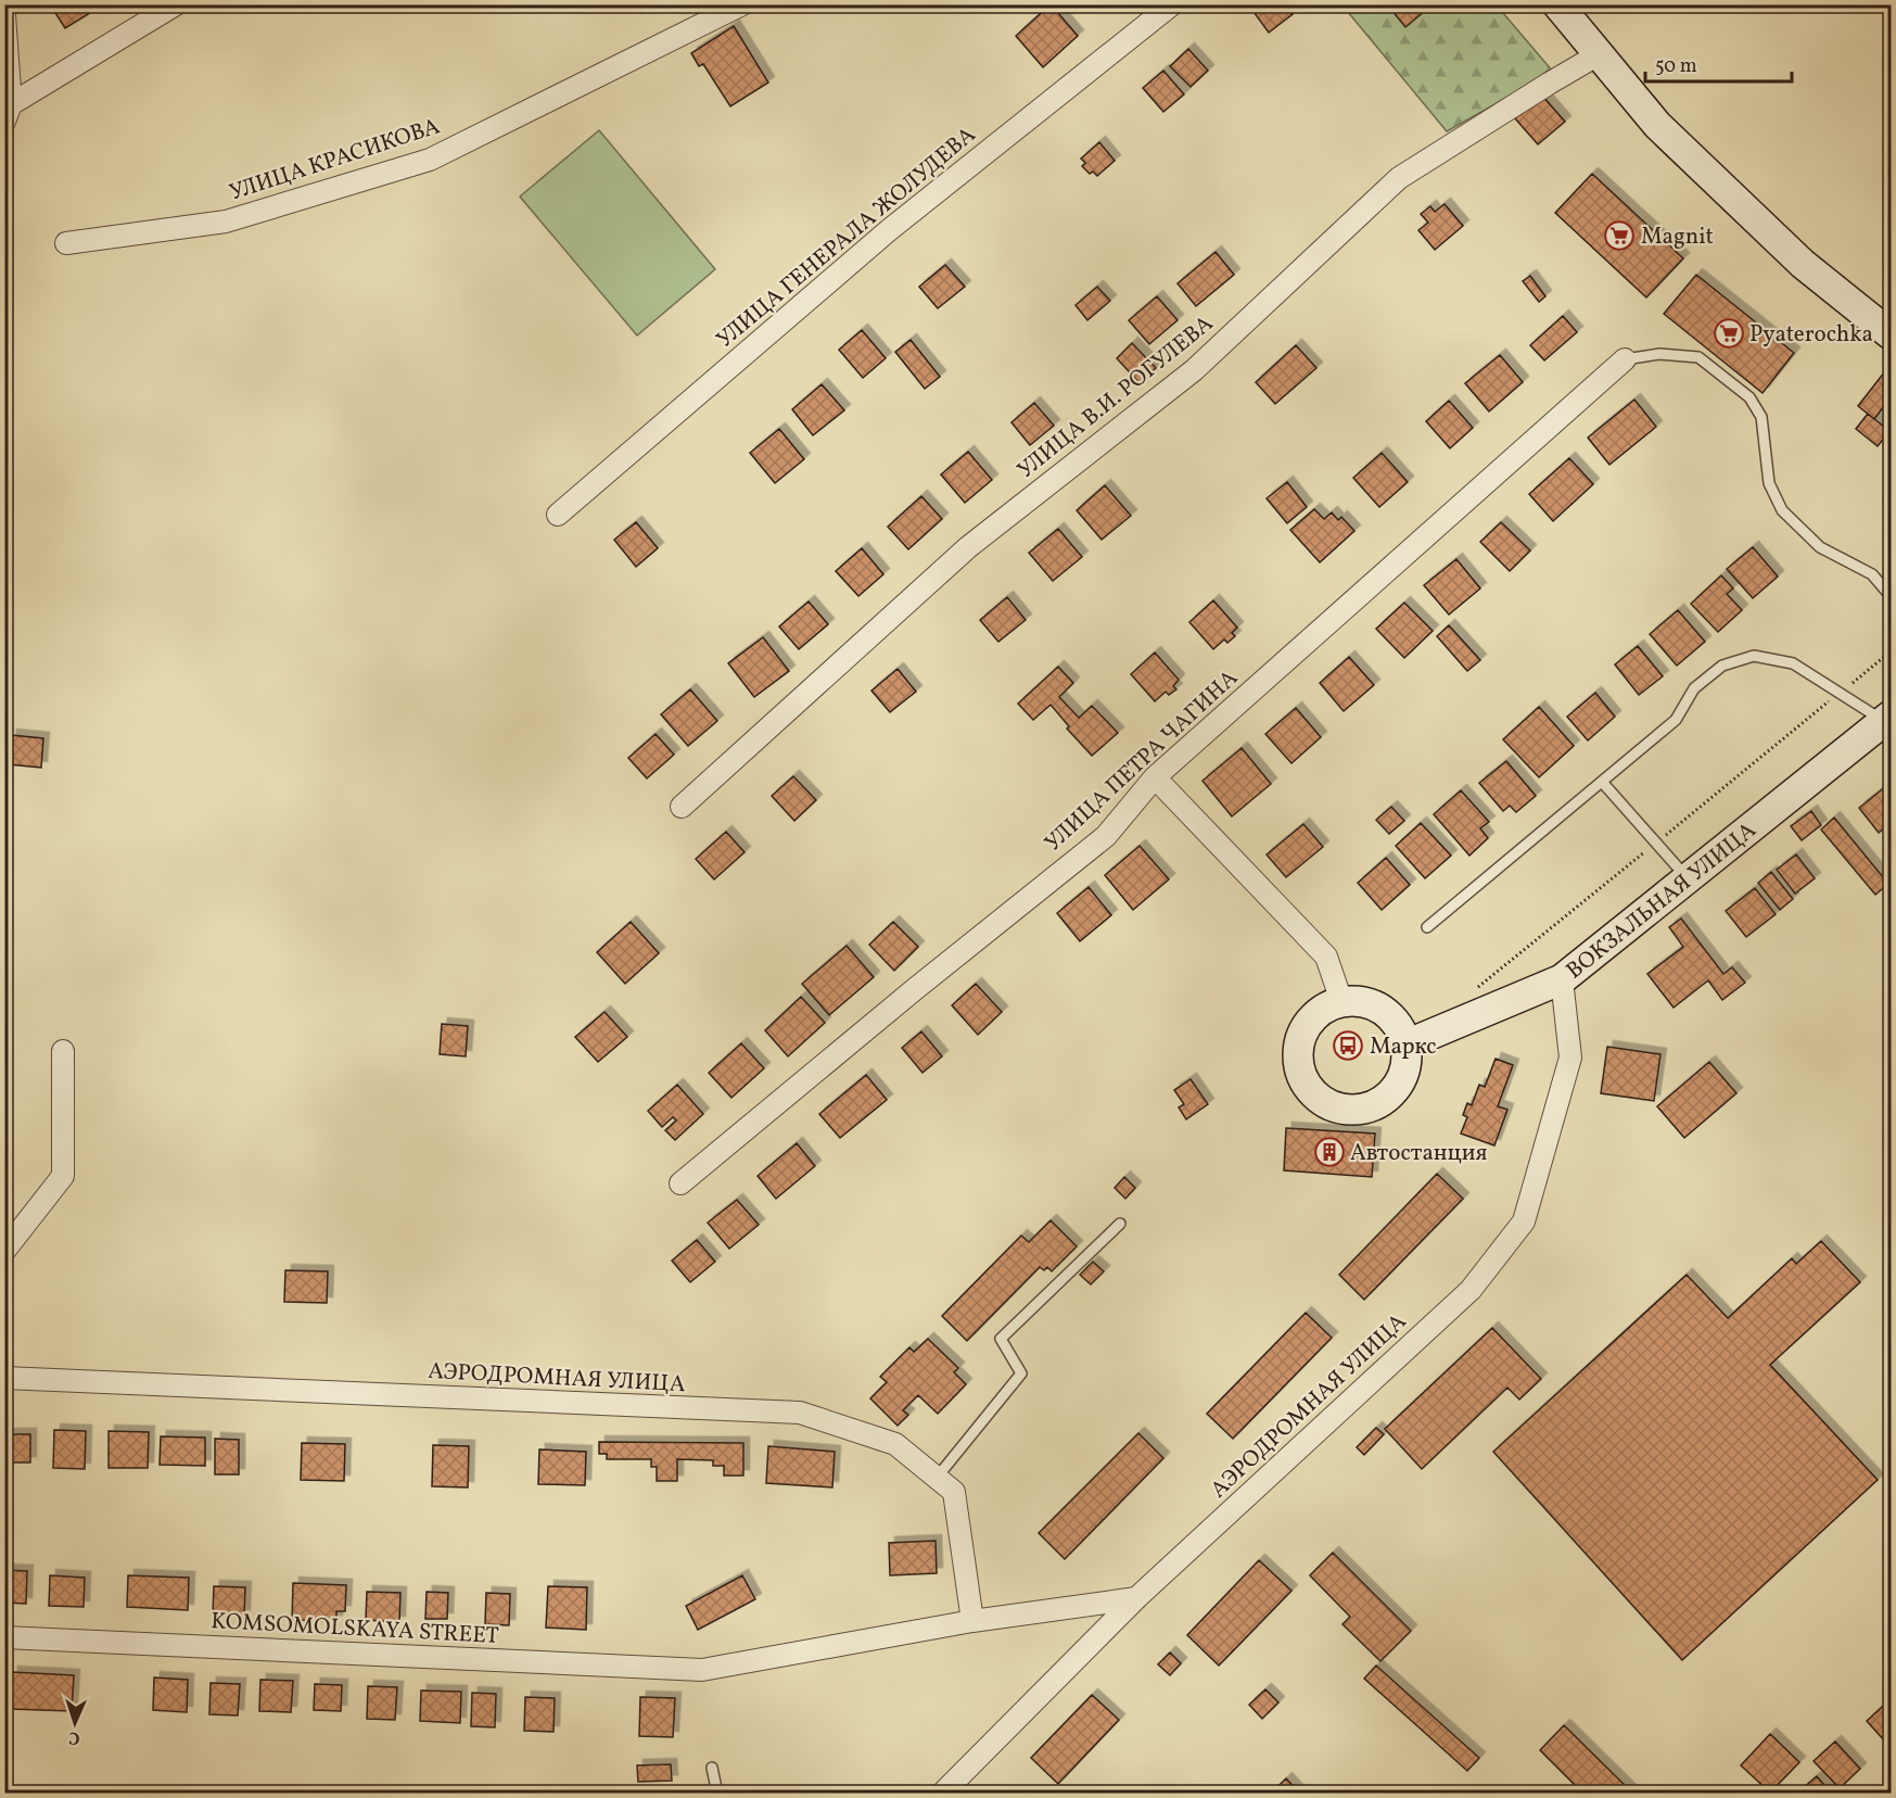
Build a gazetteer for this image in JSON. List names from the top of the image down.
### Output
{
  "streets": {
    "street": [
      "УЛИЦА КРАСИКОВА",
      "УЛИЦА ГЕНЕРАЛА ЖОЛУДЕВА",
      "УЛИЦА В.И. РОГУЛЕВА",
      "УЛИЦА ПЕТРА ЧАГИНА",
      "ВОКЗАЛЬНАЯ УЛИЦА",
      "АЭРОДРОМНАЯ УЛИЦА",
      "KOMSOMOLSKAYA STREET"
    ]
  },
  "crossings": [
    ["ВОКЗАЛЬНАЯ УЛИЦА", "АЭРОДРОМНАЯ УЛИЦА"],
    ["АЭРОДРОМНАЯ УЛИЦА", "KOMSOMOLSKAYA STREET"]
  ],
  "places": {
    "supermarket": ["Magnit", "Pyaterochka"],
    "bus stop": ["Маркс"],
    "building": ["Автостанция"]
  },
  "scale_bar": "50 m",
  "north": "bottom"
}
